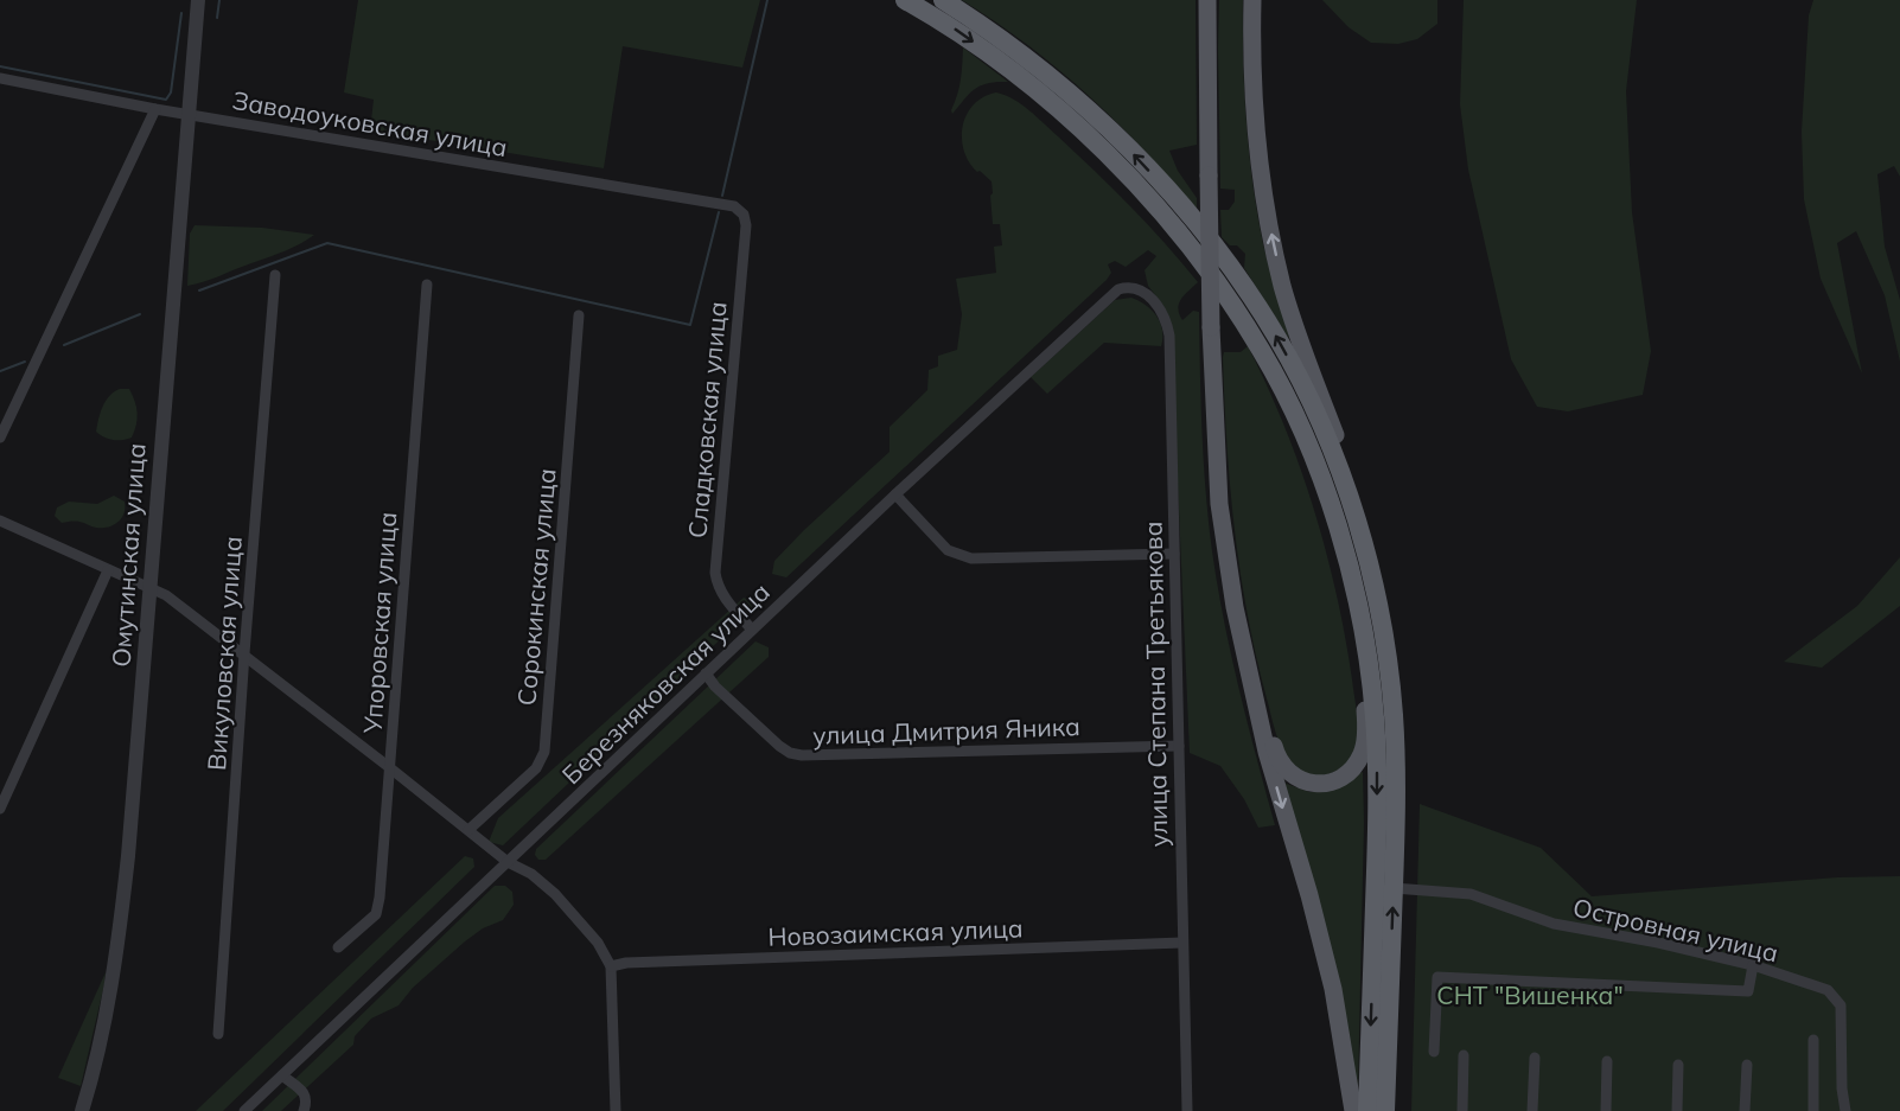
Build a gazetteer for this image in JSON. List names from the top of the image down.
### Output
{
  "streets": {
    "street": [
      "Заводоуковская улица",
      "Сладковская улица",
      "Омутинская улица",
      "Сорокинская улица",
      "Упоровская улица",
      "Викуловская улица",
      "Березняковская улица",
      "улица Степана Третьякова",
      "улица Дмитрия Яника",
      "Островная улица",
      "Новозаимская улица"
    ]
  },
  "crossings": [
    ["Заводоуковская улица", "Сладковская улица"],
    ["Заводоуковская улица", "Омутинская улица"],
    ["Сладковская улица", "Березняковская улица"],
    ["Березняковская улица", "улица Степана Третьякова"],
    ["Березняковская улица", "улица Дмитрия Яника"],
    ["улица Степана Третьякова", "улица Дмитрия Яника"],
    ["улица Степана Третьякова", "Новозаимская улица"]
  ],
  "parks": ["СНТ \"Вишенка\""]
}
